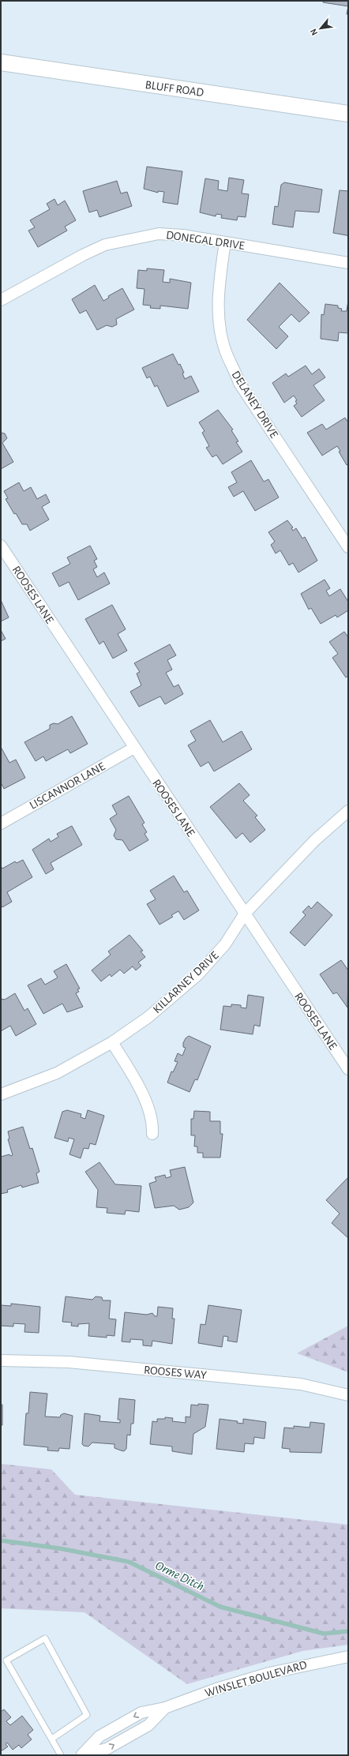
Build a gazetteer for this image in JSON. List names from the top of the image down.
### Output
{
  "streets": {
    "main road": ["BLUFF ROAD"],
    "street": [
      "DONEGAL DRIVE",
      "DELANEY DRIVE",
      "ROOSES LANE",
      "LISCANNOR LANE",
      "KILLARNEY DRIVE",
      "ROOSES WAY",
      "WINSLET BOULEVARD"
    ]
  },
  "crossings": [
    ["DONEGAL DRIVE", "DELANEY DRIVE"],
    ["ROOSES LANE", "LISCANNOR LANE"],
    ["ROOSES LANE", "KILLARNEY DRIVE"]
  ],
  "water": ["Orme Ditch"],
  "north": "bottom left"
}
